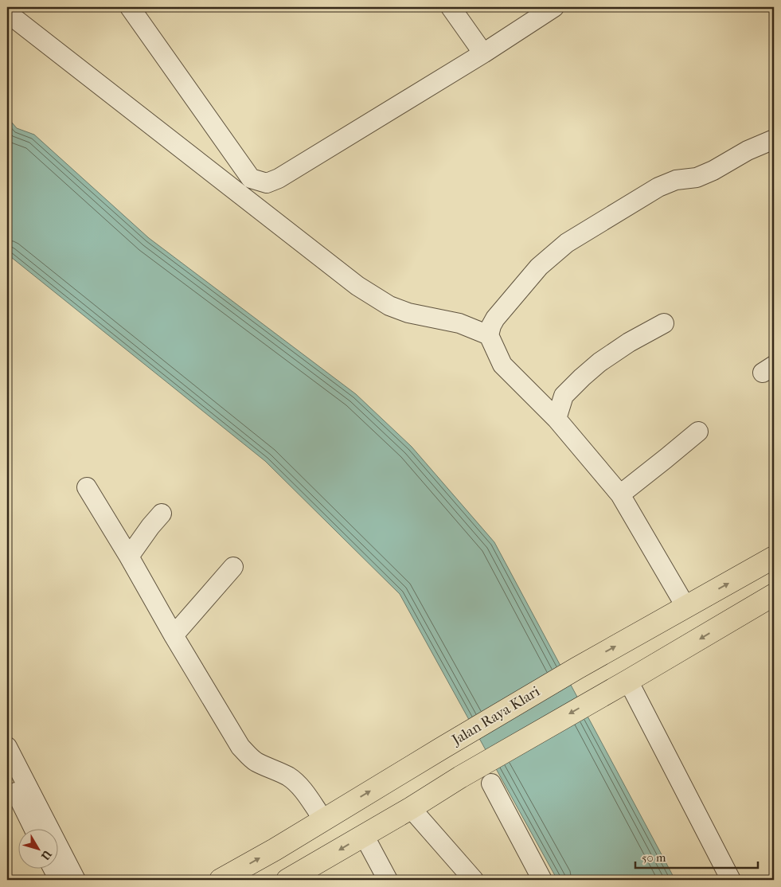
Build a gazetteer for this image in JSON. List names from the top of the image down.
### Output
{
  "streets": {
    "highway": ["Jalan Raya Klari"]
  },
  "scale_bar": "50 m",
  "north": "bottom right"
}
